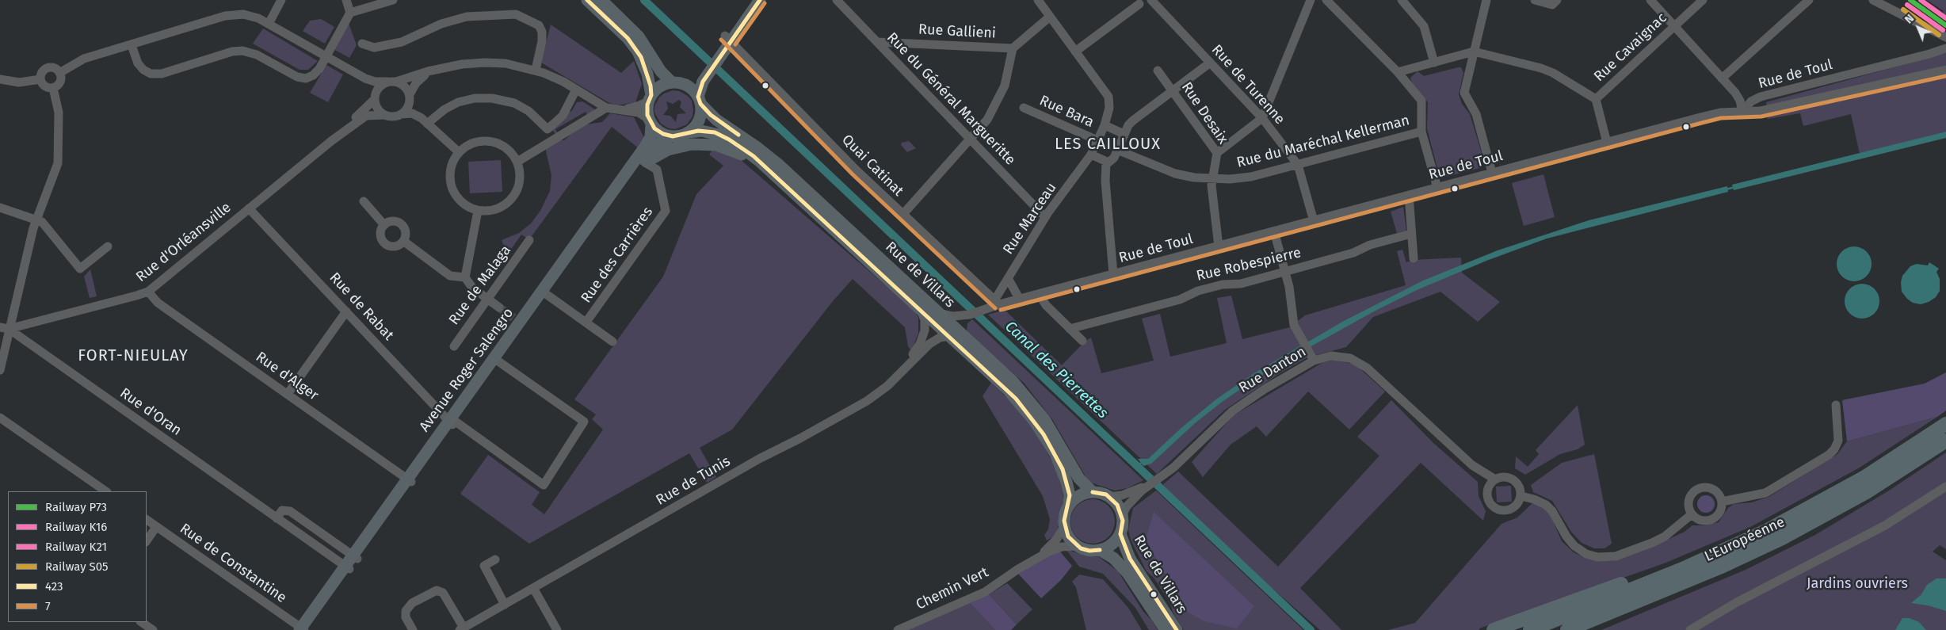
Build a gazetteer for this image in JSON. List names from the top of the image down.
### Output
{
  "streets": {
    "highway": ["L'Européenne"],
    "main road": ["Rue de Villars", "Avenue Roger Salengro"],
    "street": [
      "Rue Gallieni",
      "Rue Cavaignac",
      "Rue de Toul",
      "Rue de Turenne",
      "Rue du Général Margueritte",
      "Rue Bara",
      "Rue Desaix",
      "Rue du Maréchal Kellerman",
      "Quai Catinat",
      "Rue Marceau",
      "Rue d'Orléansville",
      "Rue des Carrières",
      "Rue Robespierre",
      "Rue de Malaga",
      "Rue de Rabat",
      "Rue Danton",
      "Rue d'Alger",
      "Rue d'Oran",
      "Rue de Tunis",
      "Rue de Constantine",
      "Chemin Vert"
    ]
  },
  "crossings": [
    ["Rue Gallieni", "Rue du Général Margueritte"],
    ["Rue de Toul", "Rue de Turenne"],
    ["Rue de Toul", "Rue Desaix"],
    ["Rue de Toul", "Quai Catinat"],
    ["Rue de Toul", "Rue Marceau"],
    ["Rue de Turenne", "Rue du Maréchal Kellerman"],
    ["Rue du Général Margueritte", "Rue Marceau"],
    ["Rue Bara", "Rue Marceau"],
    ["Rue Desaix", "Rue du Maréchal Kellerman"],
    ["Quai Catinat", "Rue Marceau"],
    ["Rue d'Orléansville", "Rue de Rabat"],
    ["Rue d'Orléansville", "Rue d'Alger"],
    ["Rue d'Orléansville", "Rue d'Oran"],
    ["Rue de Villars", "Avenue Roger Salengro"],
    ["Rue de Villars", "Rue de Tunis"],
    ["Rue de Rabat", "Avenue Roger Salengro"],
    ["Avenue Roger Salengro", "Rue d'Alger"],
    ["Avenue Roger Salengro", "Rue d'Oran"],
    ["Avenue Roger Salengro", "Rue de Constantine"]
  ],
  "districts": ["LES CAILLOUX", "FORT-NIEULAY"],
  "water": ["Canal des Pierrettes"],
  "parks": ["Jardins ouvriers"],
  "lines": [
    "rail line P73",
    "rail line K21",
    "transit line 423",
    "transit line 7",
    "rail line K16",
    "rail line S05"
  ],
  "legend": [
    "Railway P73",
    "Railway K16",
    "Railway K21",
    "Railway S05",
    "423",
    "7"
  ],
  "north": "top left"
}
